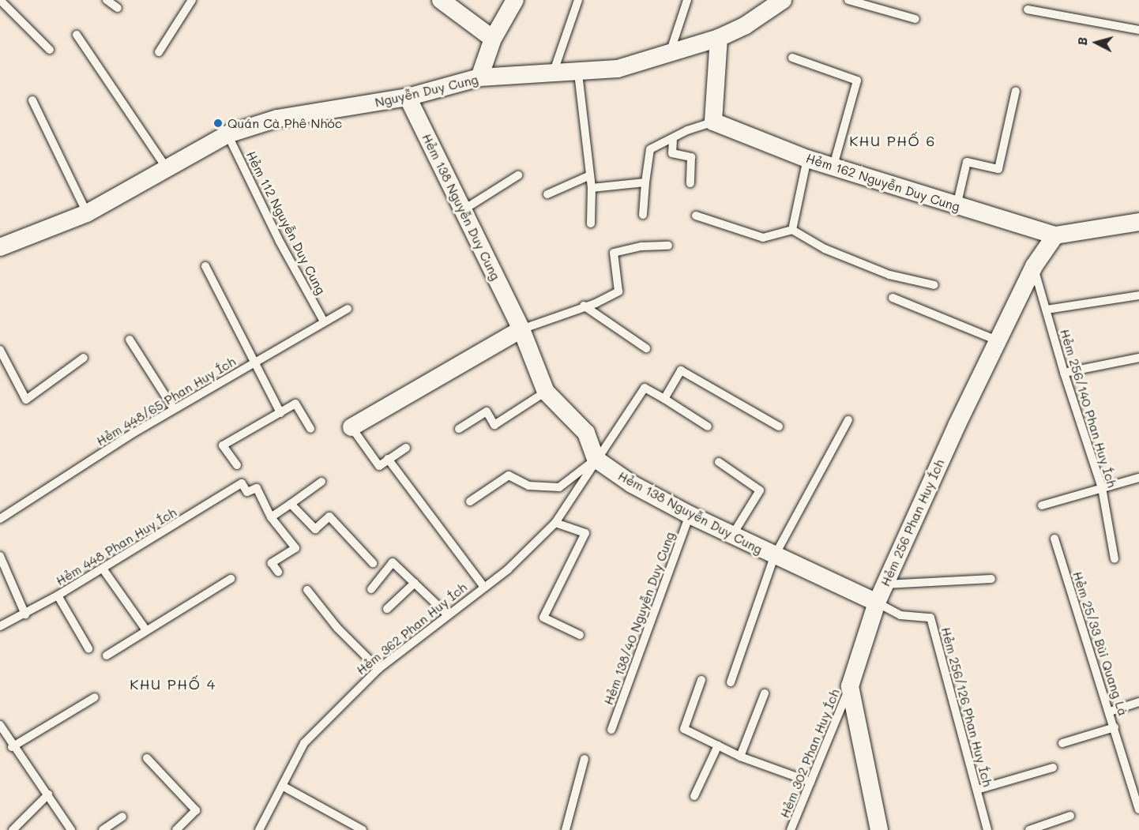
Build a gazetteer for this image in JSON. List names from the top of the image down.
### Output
{
  "streets": {
    "street": [
      "Nguyễn Duy Cung",
      "Hẻm 162 Nguyễn Duy Cung",
      "Hẻm 138 Nguyễn Duy Cung",
      "Hẻm 256 Phan Huy Ích"
    ],
    "lane": [
      "Hẻm 112 Nguyễn Duy Cung",
      "Hẻm 448/65 Phan Huy Ích",
      "Hẻm 256/140 Phan Huy Ích",
      "Hẻm 448 Phan Huy Ích",
      "Hẻm 138/40 Nguyễn Duy Cung",
      "Hẻm 362 Phan Huy Ích",
      "Hẻm 25/33 Bùi Quang Là",
      "Hẻm 256/126 Phan Huy Ích",
      "Hẻm 302 Phan Huy Ích"
    ]
  },
  "crossings": [
    ["Nguyễn Duy Cung", "Hẻm 138 Nguyễn Duy Cung"],
    ["Nguyễn Duy Cung", "Hẻm 112 Nguyễn Duy Cung"],
    ["Hẻm 162 Nguyễn Duy Cung", "Hẻm 256 Phan Huy Ích"],
    ["Hẻm 138 Nguyễn Duy Cung", "Hẻm 256 Phan Huy Ích"],
    ["Hẻm 138 Nguyễn Duy Cung", "Hẻm 138/40 Nguyễn Duy Cung"],
    ["Hẻm 138 Nguyễn Duy Cung", "Hẻm 362 Phan Huy Ích"],
    ["Hẻm 138 Nguyễn Duy Cung", "Hẻm 256/126 Phan Huy Ích"],
    ["Hẻm 112 Nguyễn Duy Cung", "Hẻm 448/65 Phan Huy Ích"],
    ["Hẻm 256/140 Phan Huy Ích", "Hẻm 256 Phan Huy Ích"],
    ["Hẻm 256 Phan Huy Ích", "Hẻm 256/126 Phan Huy Ích"],
    ["Hẻm 256 Phan Huy Ích", "Hẻm 302 Phan Huy Ích"]
  ],
  "districts": ["KHU PHỐ 6", "KHU PHỐ 4"],
  "places": ["Quán Cà Phê Nhóc"],
  "north": "left"
}
